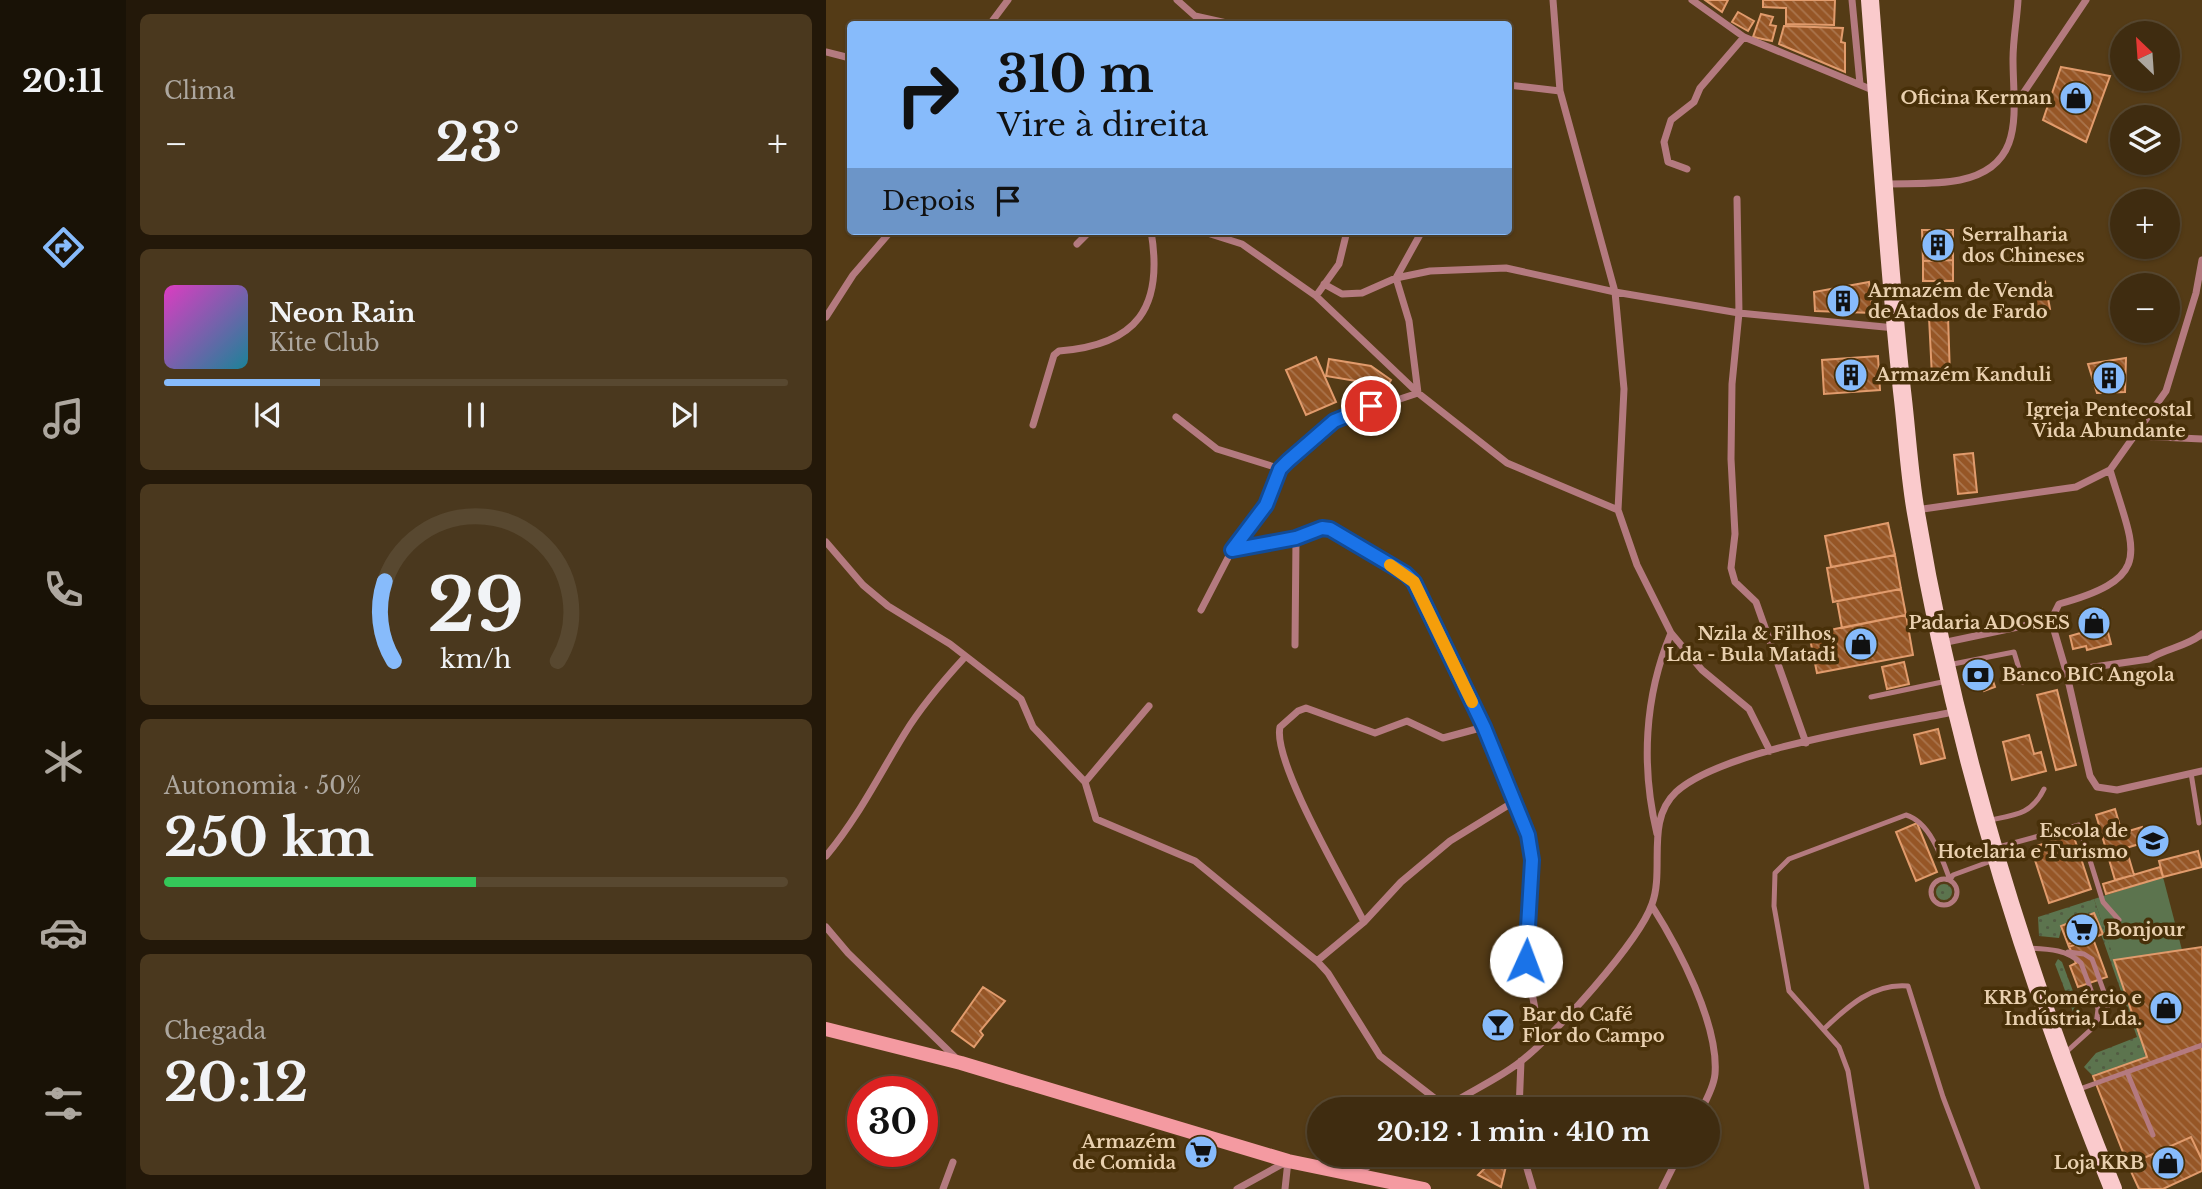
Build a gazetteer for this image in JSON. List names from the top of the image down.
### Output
{
  "places": {
    "shop": [
      "Oficina Kerman",
      "Padaria ADOSES",
      "Nzila & Filhos, Lda - Bula Matadi",
      "KRB Comércio e Indústria, Lda.",
      "Loja KRB"
    ],
    "building": [
      "Serralharia dos Chineses",
      "Armazém de Venda de Atados de Fardo",
      "Armazém Kanduli",
      "Igreja Pentecostal Vida Abundante"
    ],
    "bank": ["Banco BIC Angola"],
    "school or university": ["Escola de Hotelaria e Turismo"],
    "supermarket": ["Bonjour", "Armazém de Comida"],
    "bar": ["Bar do Café Flor do Campo"]
  },
  "north": "top left",
  "page": {
    "tabs": "20:11",
    "tile": [
      "Clima",
      ["Autonomia · 50%", "250 km"],
      ["Chegada", "20:12"]
    ],
    "map_buttons": ["+", "−"],
    "turn": ["310 m", "Vire à direita"],
    "heat": ["−", "23°", "+"],
    "then": "Depois",
    "song": ["Neon Rain", "Kite Club"],
    "limit": "30",
    "trip": "20:12 · 1 min · 410 m",
    "gauge": ["29", "km/h"]
  }
}
